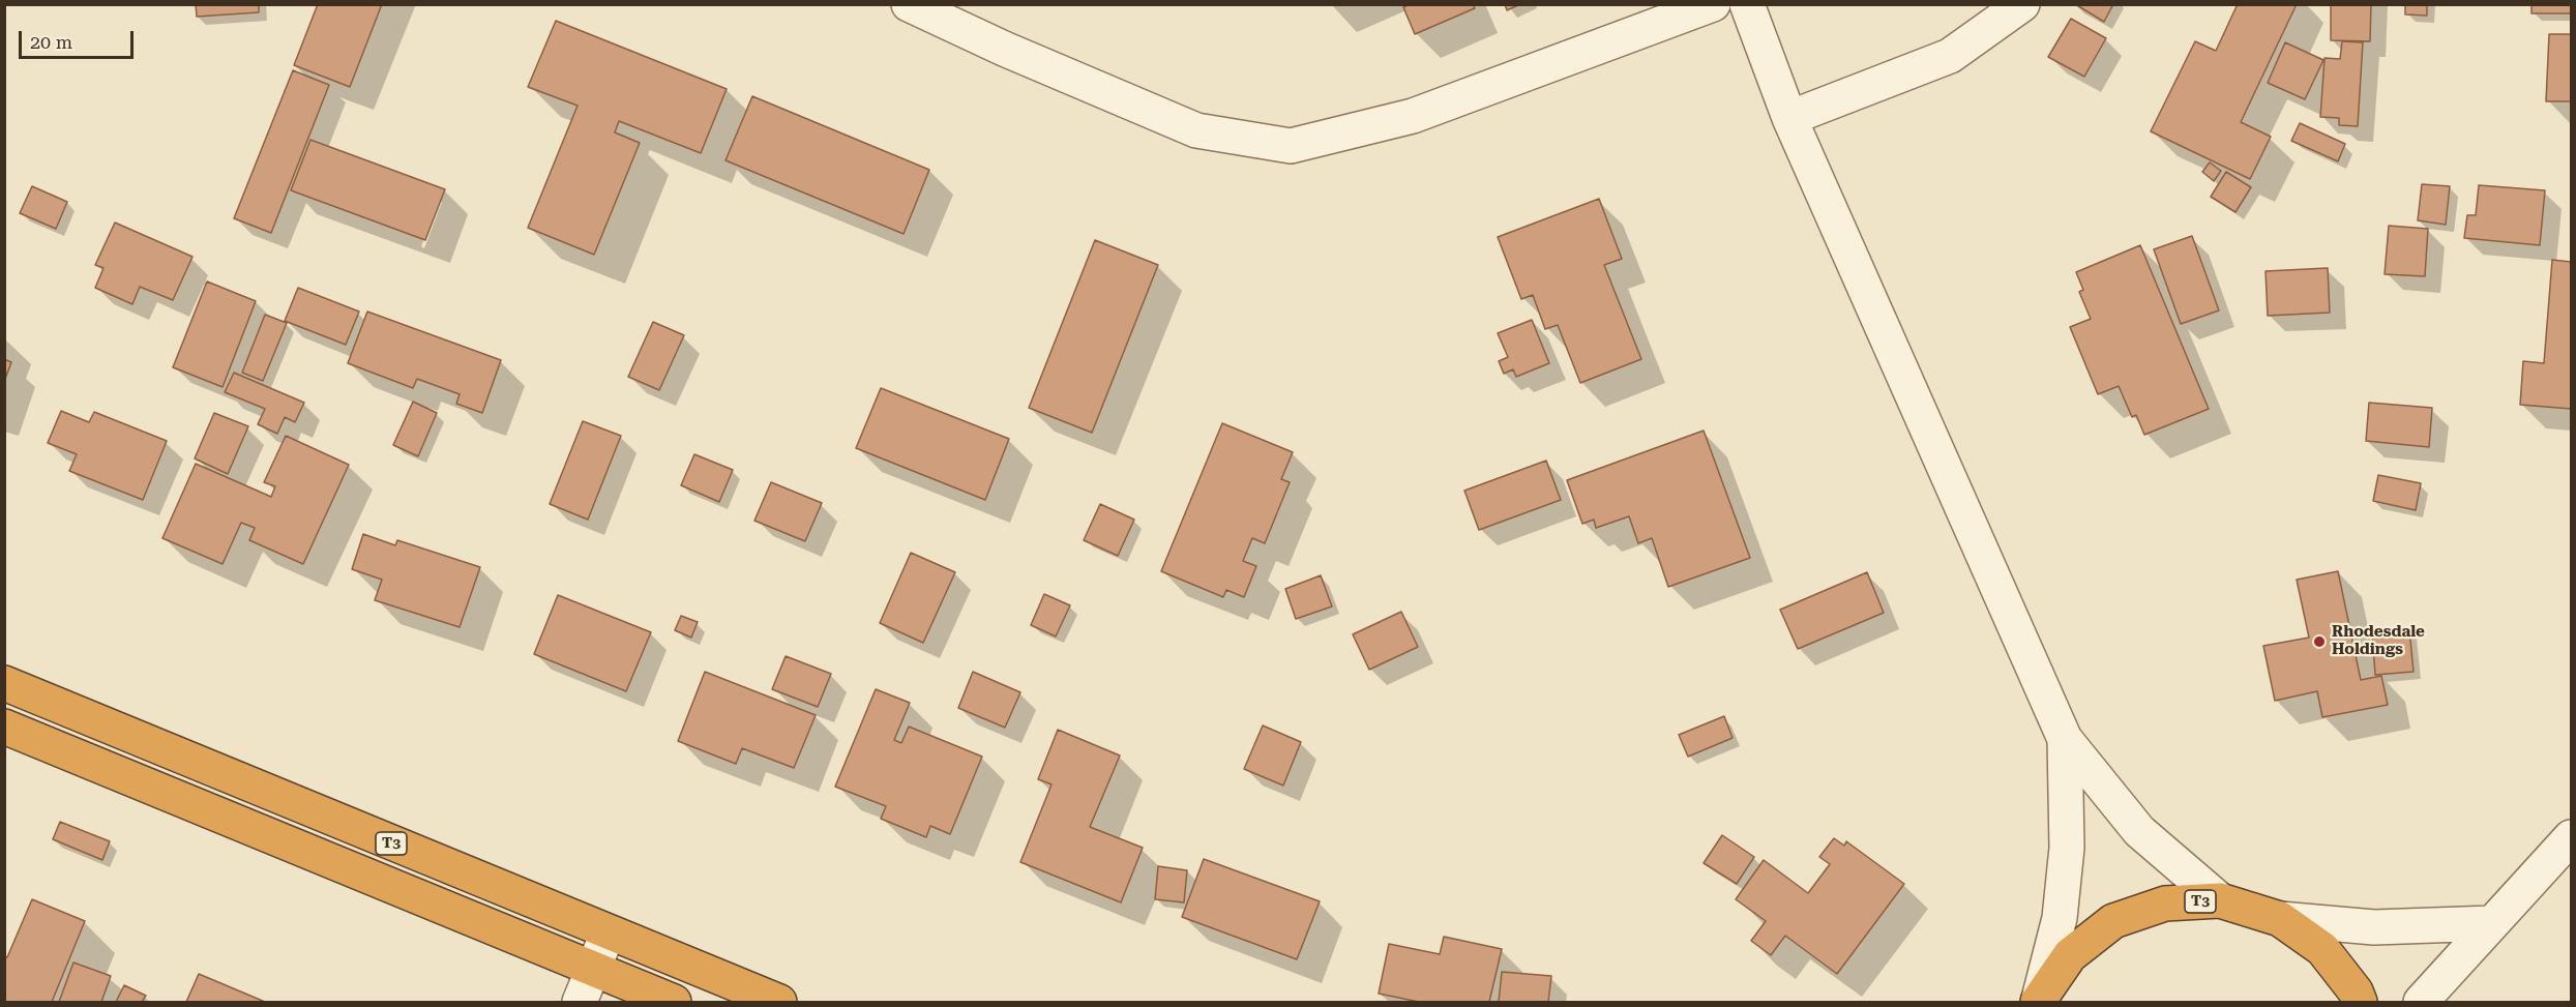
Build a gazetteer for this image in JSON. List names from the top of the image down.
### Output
{
  "streets": {
    "highway": ["T3"]
  },
  "places": ["Rhodesdale Holdings"],
  "scale_bar": "20 m"
}
